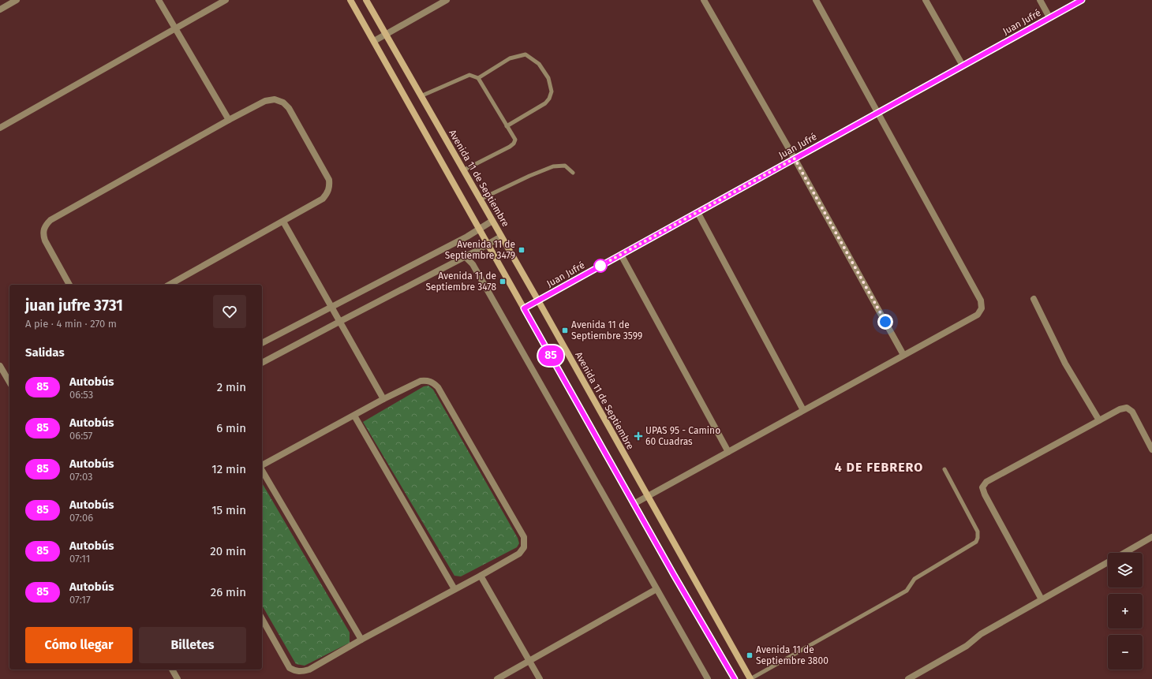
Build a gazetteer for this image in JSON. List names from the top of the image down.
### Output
{
  "streets": {
    "main road": ["Avenida 11 de Septiembre"],
    "street": ["Juan Jufré"]
  },
  "crossings": [
    ["Juan Jufré", "Avenida 11 de Septiembre"]
  ],
  "districts": ["4 DE FEBRERO"],
  "places": {
    "transit": [
      "Avenida 11 de Septiembre 3479",
      "Avenida 11 de Septiembre 3478",
      "Avenida 11 de Septiembre 3599",
      "Avenida 11 de Septiembre 3800"
    ],
    "health": ["UPAS 95 - Camino 60 Cuadras"]
  },
  "lines": ["bus line 85"],
  "page": {
    "on_map": "85",
    "heading": [
      ["juan jufre 3731", "A pie · 4 min · 270 m"],
      "Salidas"
    ],
    "list": [
      {
        "mark": "85",
        "name": "Autobús",
        "note": "06:53",
        "value": "2 min"
      },
      {
        "mark": "85",
        "name": "Autobús",
        "note": "06:57",
        "value": "6 min"
      },
      {
        "mark": "85",
        "name": "Autobús",
        "note": "07:03",
        "value": "12 min"
      },
      {
        "mark": "85",
        "name": "Autobús",
        "note": "07:06",
        "value": "15 min"
      },
      {
        "mark": "85",
        "name": "Autobús",
        "note": "07:11",
        "value": "20 min"
      },
      {
        "mark": "85",
        "name": "Autobús",
        "note": "07:17",
        "value": "26 min"
      }
    ],
    "map_buttons": ["+", "−"],
    "buttons": ["Cómo llegar", "Billetes"]
  }
}
